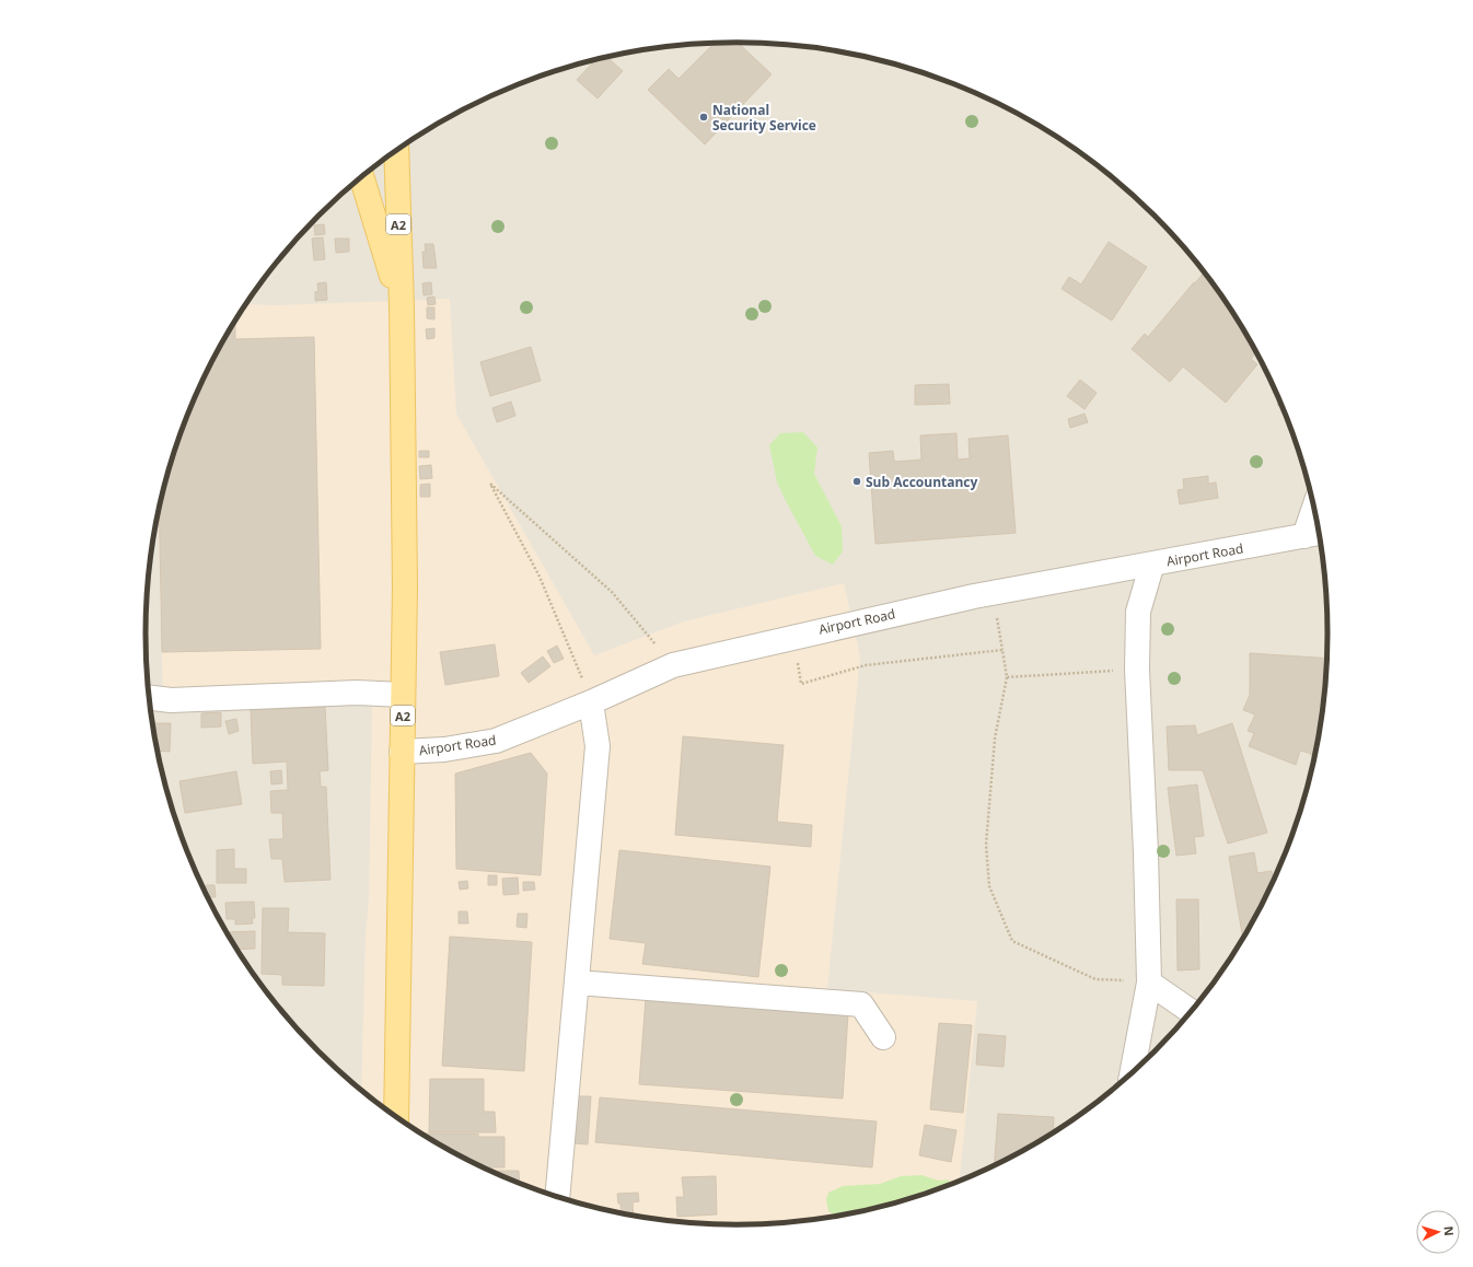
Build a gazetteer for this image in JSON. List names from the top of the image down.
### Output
{
  "streets": {
    "main road": ["A2"],
    "street": ["Airport Road"]
  },
  "crossings": [
    ["A2", "Airport Road"]
  ],
  "places": ["National Security Service", "Sub Accountancy"],
  "north": "right"
}
